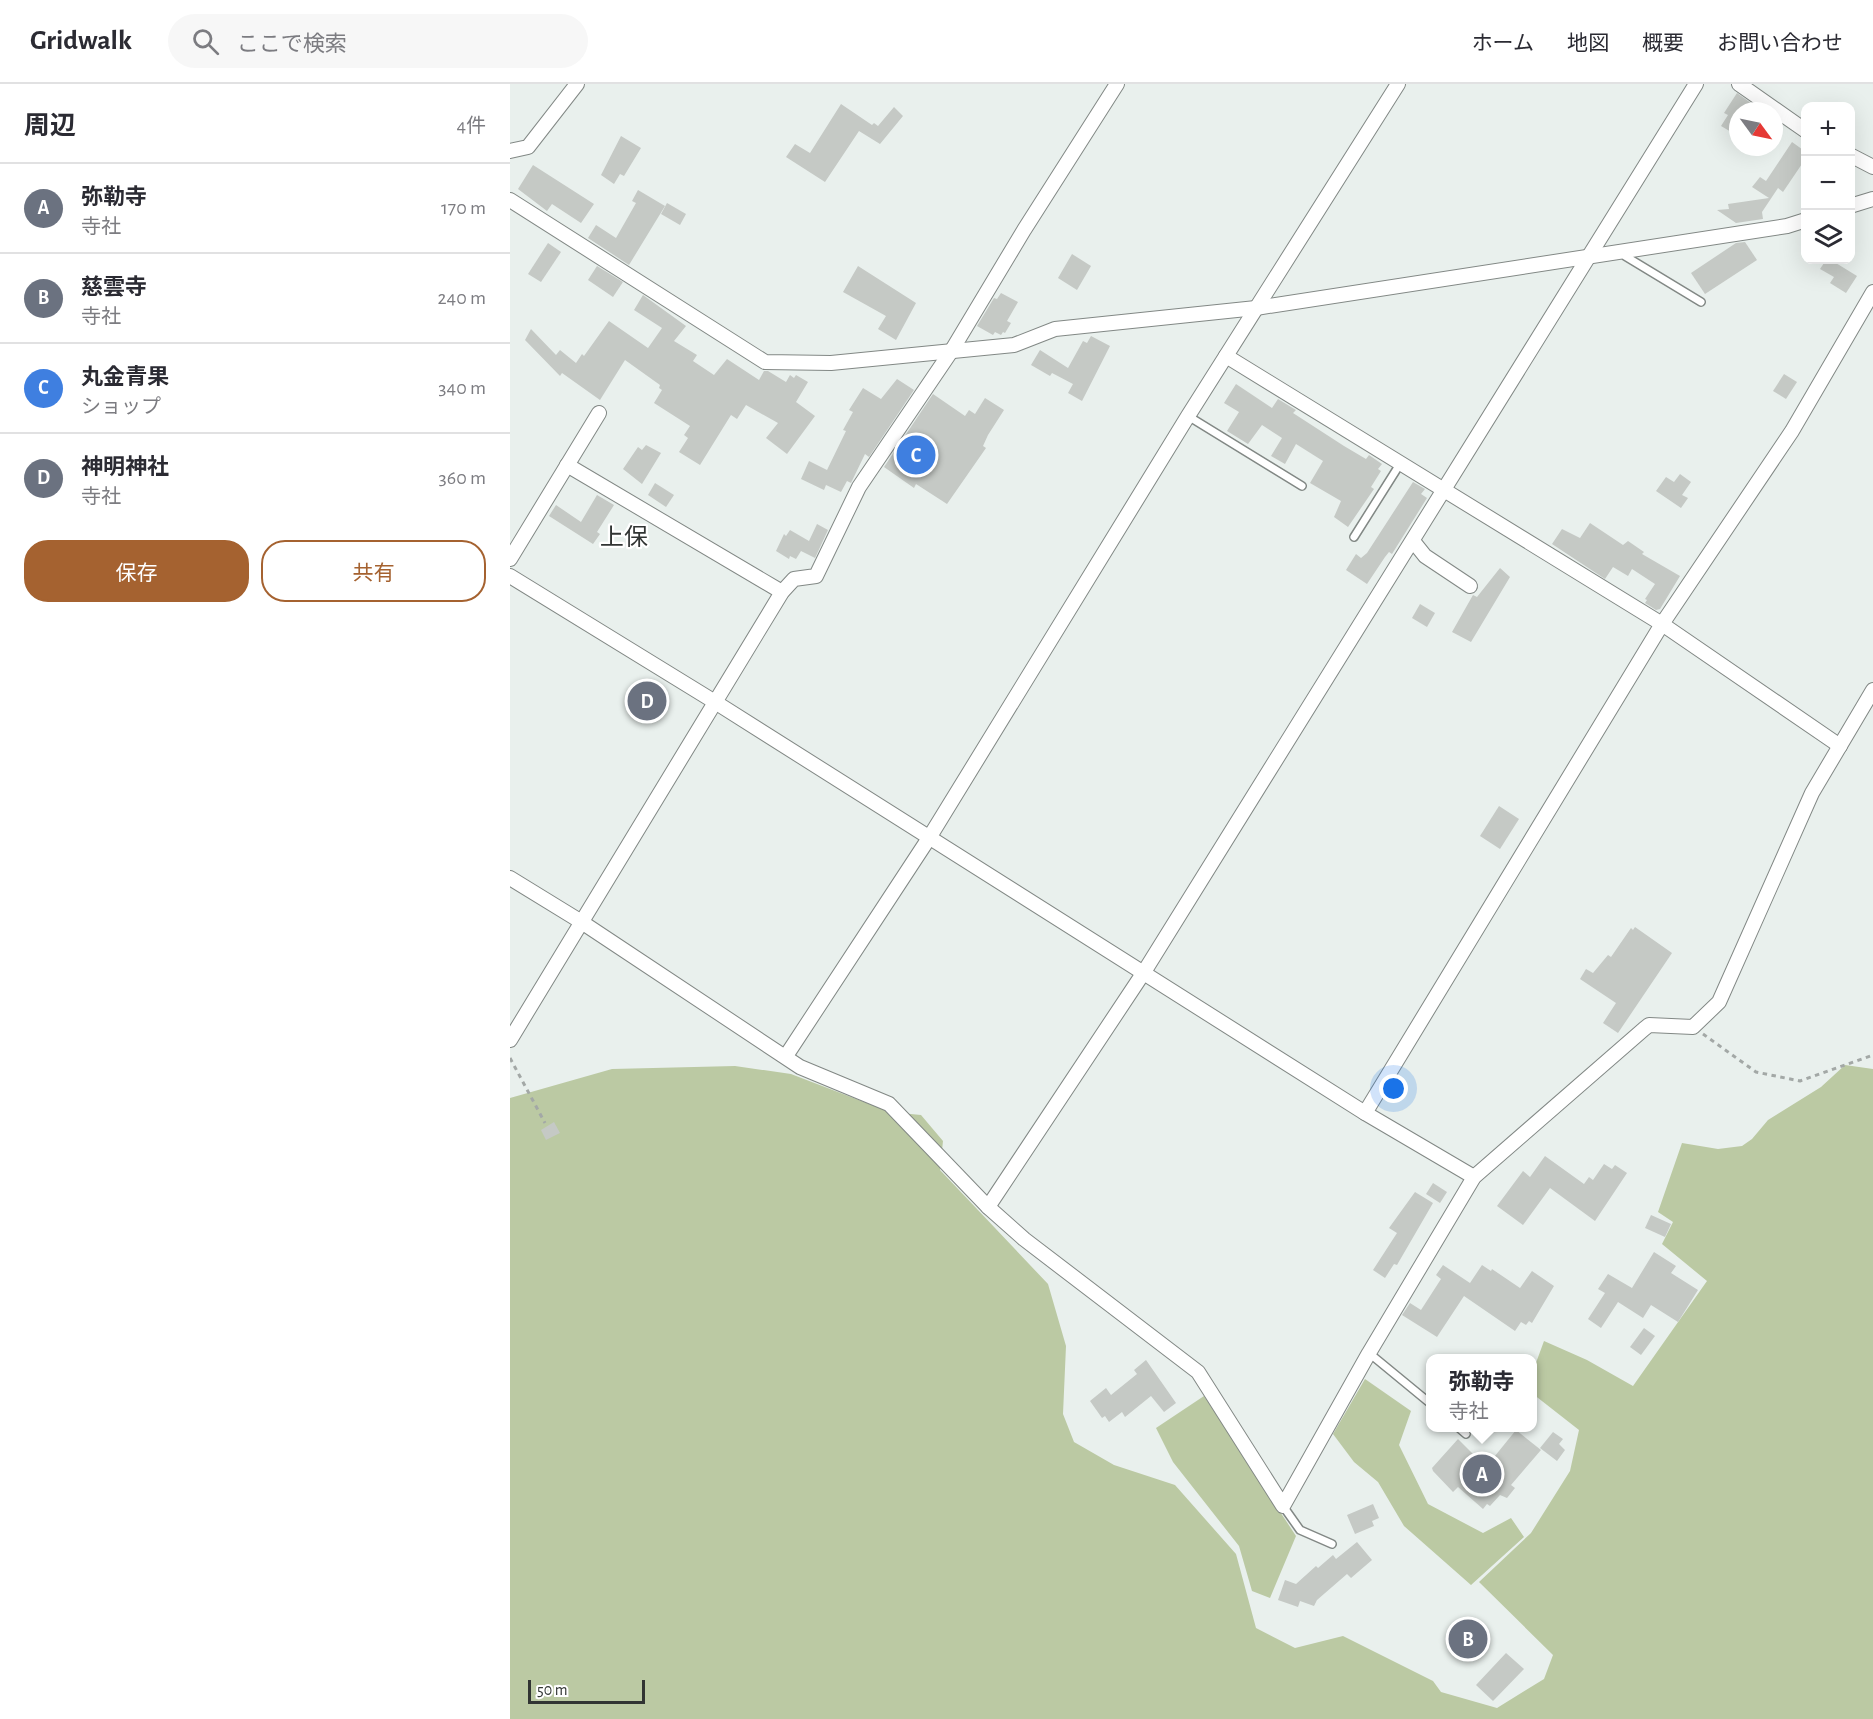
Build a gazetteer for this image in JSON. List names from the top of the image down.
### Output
{
  "districts": ["上保"],
  "scale_bar": "50 m",
  "north": "bottom right",
  "page": {
    "header": "Gridwalk",
    "search": "ここで検索",
    "nav": [
      "ホーム",
      "地図",
      "概要",
      "お問い合わせ"
    ],
    "heading": ["周辺", "4件"],
    "map_buttons": ["+", "−"],
    "list": [
      {
        "mark": "A",
        "name": "弥勒寺",
        "note": "寺社",
        "value": "170 m"
      },
      {
        "mark": "B",
        "name": "慈雲寺",
        "note": "寺社",
        "value": "240 m"
      },
      {
        "mark": "C",
        "name": "丸金青果",
        "note": "ショップ",
        "value": "340 m"
      },
      {
        "mark": "D",
        "name": "神明神社",
        "note": "寺社",
        "value": "360 m"
      }
    ],
    "pins": [
      "C",
      "D",
      "A",
      "B"
    ],
    "buttons": ["保存", "共有"],
    "popup": ["弥勒寺", "寺社"],
    "scale": "50 m"
  }
}
